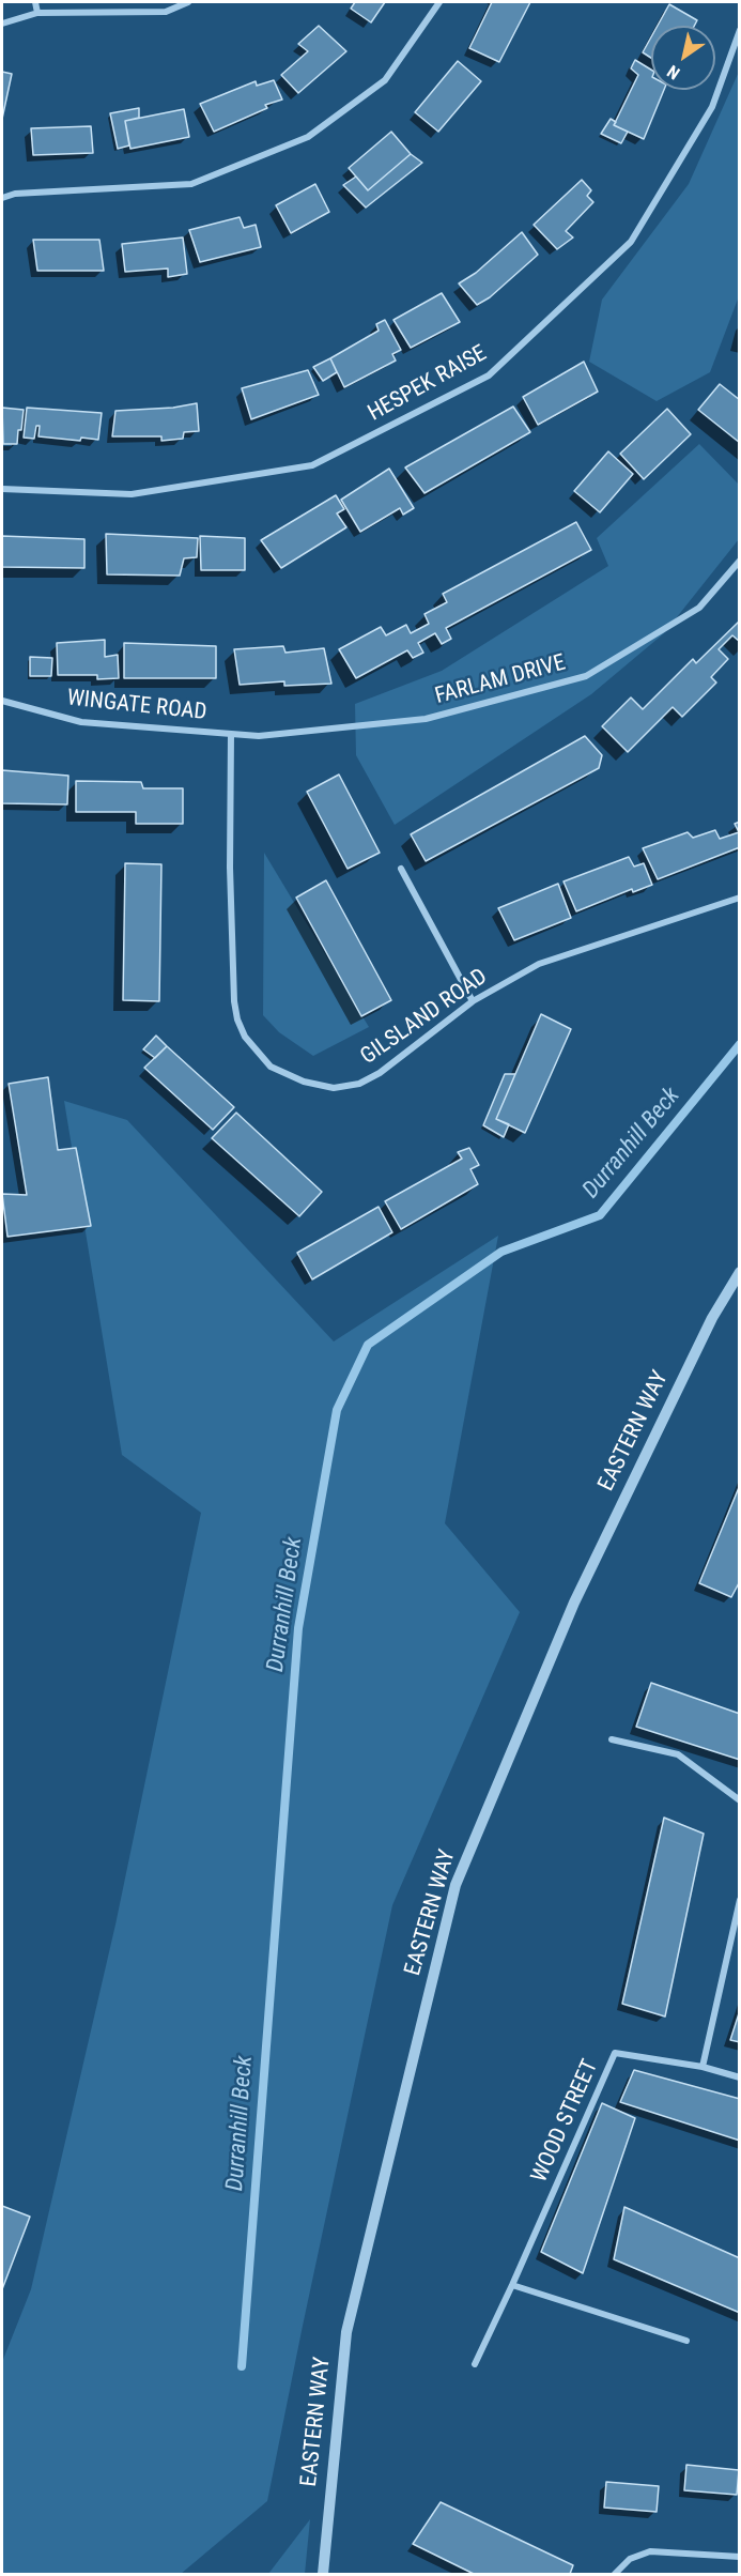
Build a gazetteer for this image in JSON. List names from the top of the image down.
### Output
{
  "streets": {
    "street": [
      "HESPEK RAISE",
      "FARLAM DRIVE",
      "WINGATE ROAD",
      "GILSLAND ROAD",
      "EASTERN WAY",
      "WOOD STREET"
    ]
  },
  "crossings": [
    ["FARLAM DRIVE", "WINGATE ROAD"],
    ["FARLAM DRIVE", "GILSLAND ROAD"],
    ["WINGATE ROAD", "GILSLAND ROAD"]
  ],
  "water": ["Durranhill Beck"],
  "north": "bottom left"
}
